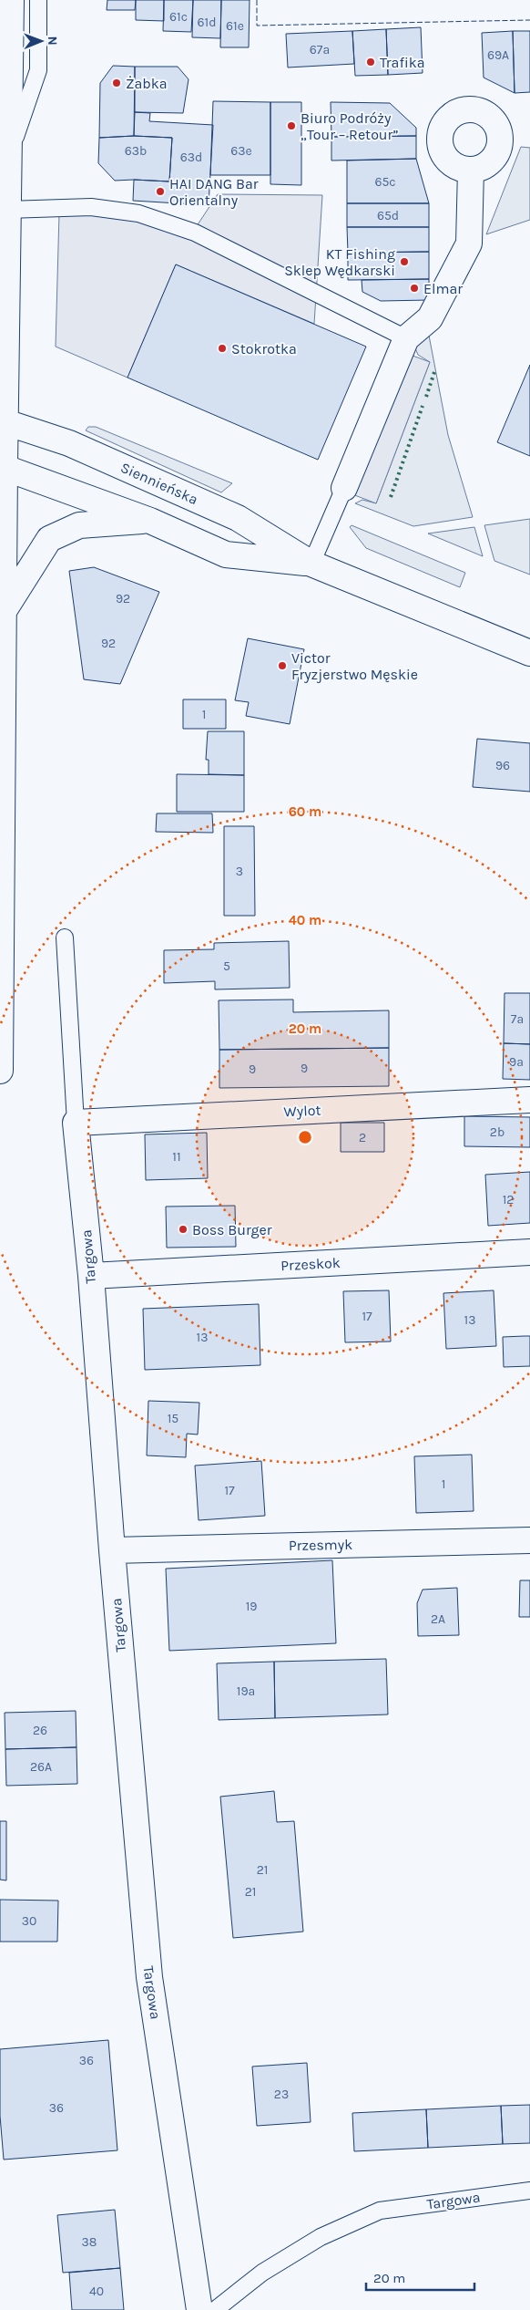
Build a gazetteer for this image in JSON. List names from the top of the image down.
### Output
{
  "streets": {
    "street": [
      "Siennieńska",
      "Wylot",
      "Targowa",
      "Przeskok",
      "Przesmyk"
    ]
  },
  "crossings": [
    ["Wylot", "Targowa"],
    ["Targowa", "Przeskok"],
    ["Targowa", "Przesmyk"]
  ],
  "places": [
    "Trafika",
    "Żabka",
    "Biuro Podróży „Tour – Retour”",
    "HAI DANG Bar Orientalny",
    "KT Fishing Sklep Wędkarski",
    "Elmar",
    "Stokrotka",
    "Victor Fryzjerstwo Męskie",
    "Boss Burger"
  ],
  "house_numbers": [
    "61c",
    "61d",
    "61e",
    "67a",
    "69A",
    "63b",
    "63e",
    "63d",
    "65c",
    "65d",
    "92",
    "92",
    "1",
    "96",
    "3",
    "5",
    "7a",
    "9a",
    "9",
    "9",
    "2b",
    "2",
    "11",
    "12",
    "17",
    "13",
    "13",
    "15",
    "1",
    "17",
    "19",
    "2A",
    "19a",
    "26",
    "26A",
    "21",
    "21",
    "30",
    "36",
    "23",
    "36",
    "38",
    "40"
  ],
  "scale_bar": "20 m",
  "north": "right",
  "rings": ["60 m", "40 m", "20 m"]
}
